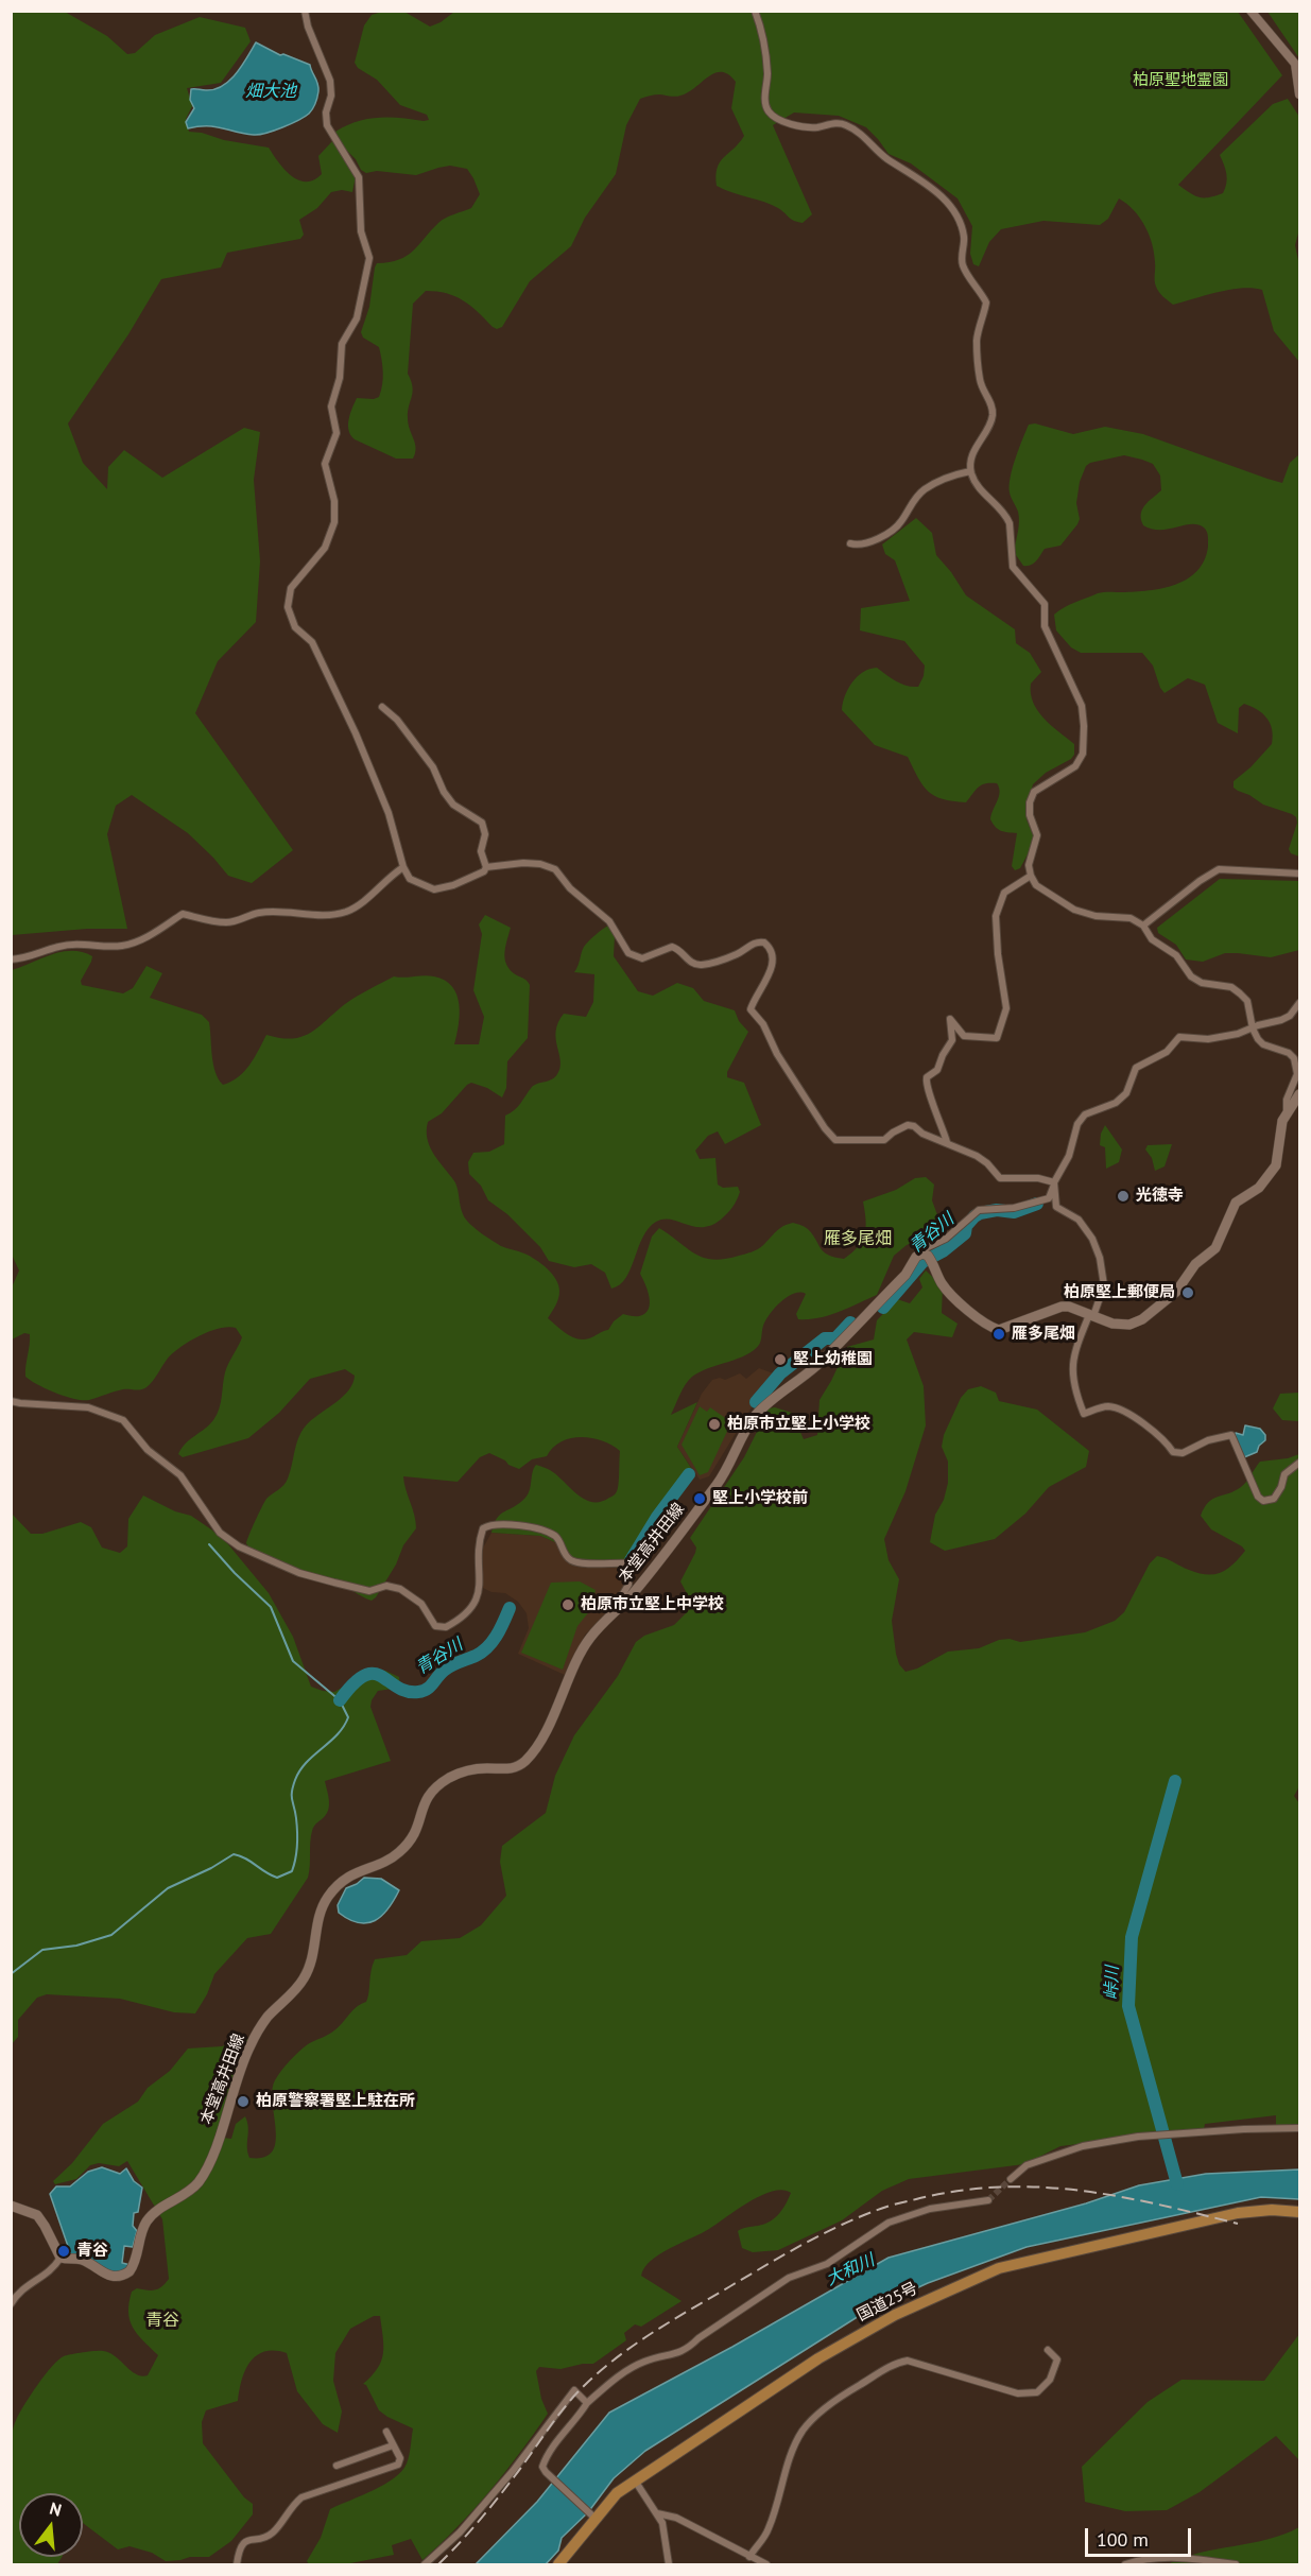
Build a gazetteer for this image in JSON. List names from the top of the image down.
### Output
{
  "streets": {
    "highway": ["国道25号"],
    "main road": ["本堂高井田線"]
  },
  "districts": ["雁多尾畑", "青谷"],
  "water": [
    "畑大池",
    "青谷川",
    "峠川",
    "大和川"
  ],
  "parks": ["柏原聖地霊園"],
  "places": [
    "光徳寺",
    "柏原堅上郵便局",
    "雁多尾畑",
    "堅上幼稚園",
    "柏原市立堅上小学校",
    "堅上小学校前",
    "柏原市立堅上中学校",
    "柏原警察署堅上駐在所",
    "青谷"
  ],
  "scale_bar": "100 m",
  "north": "top"
}
